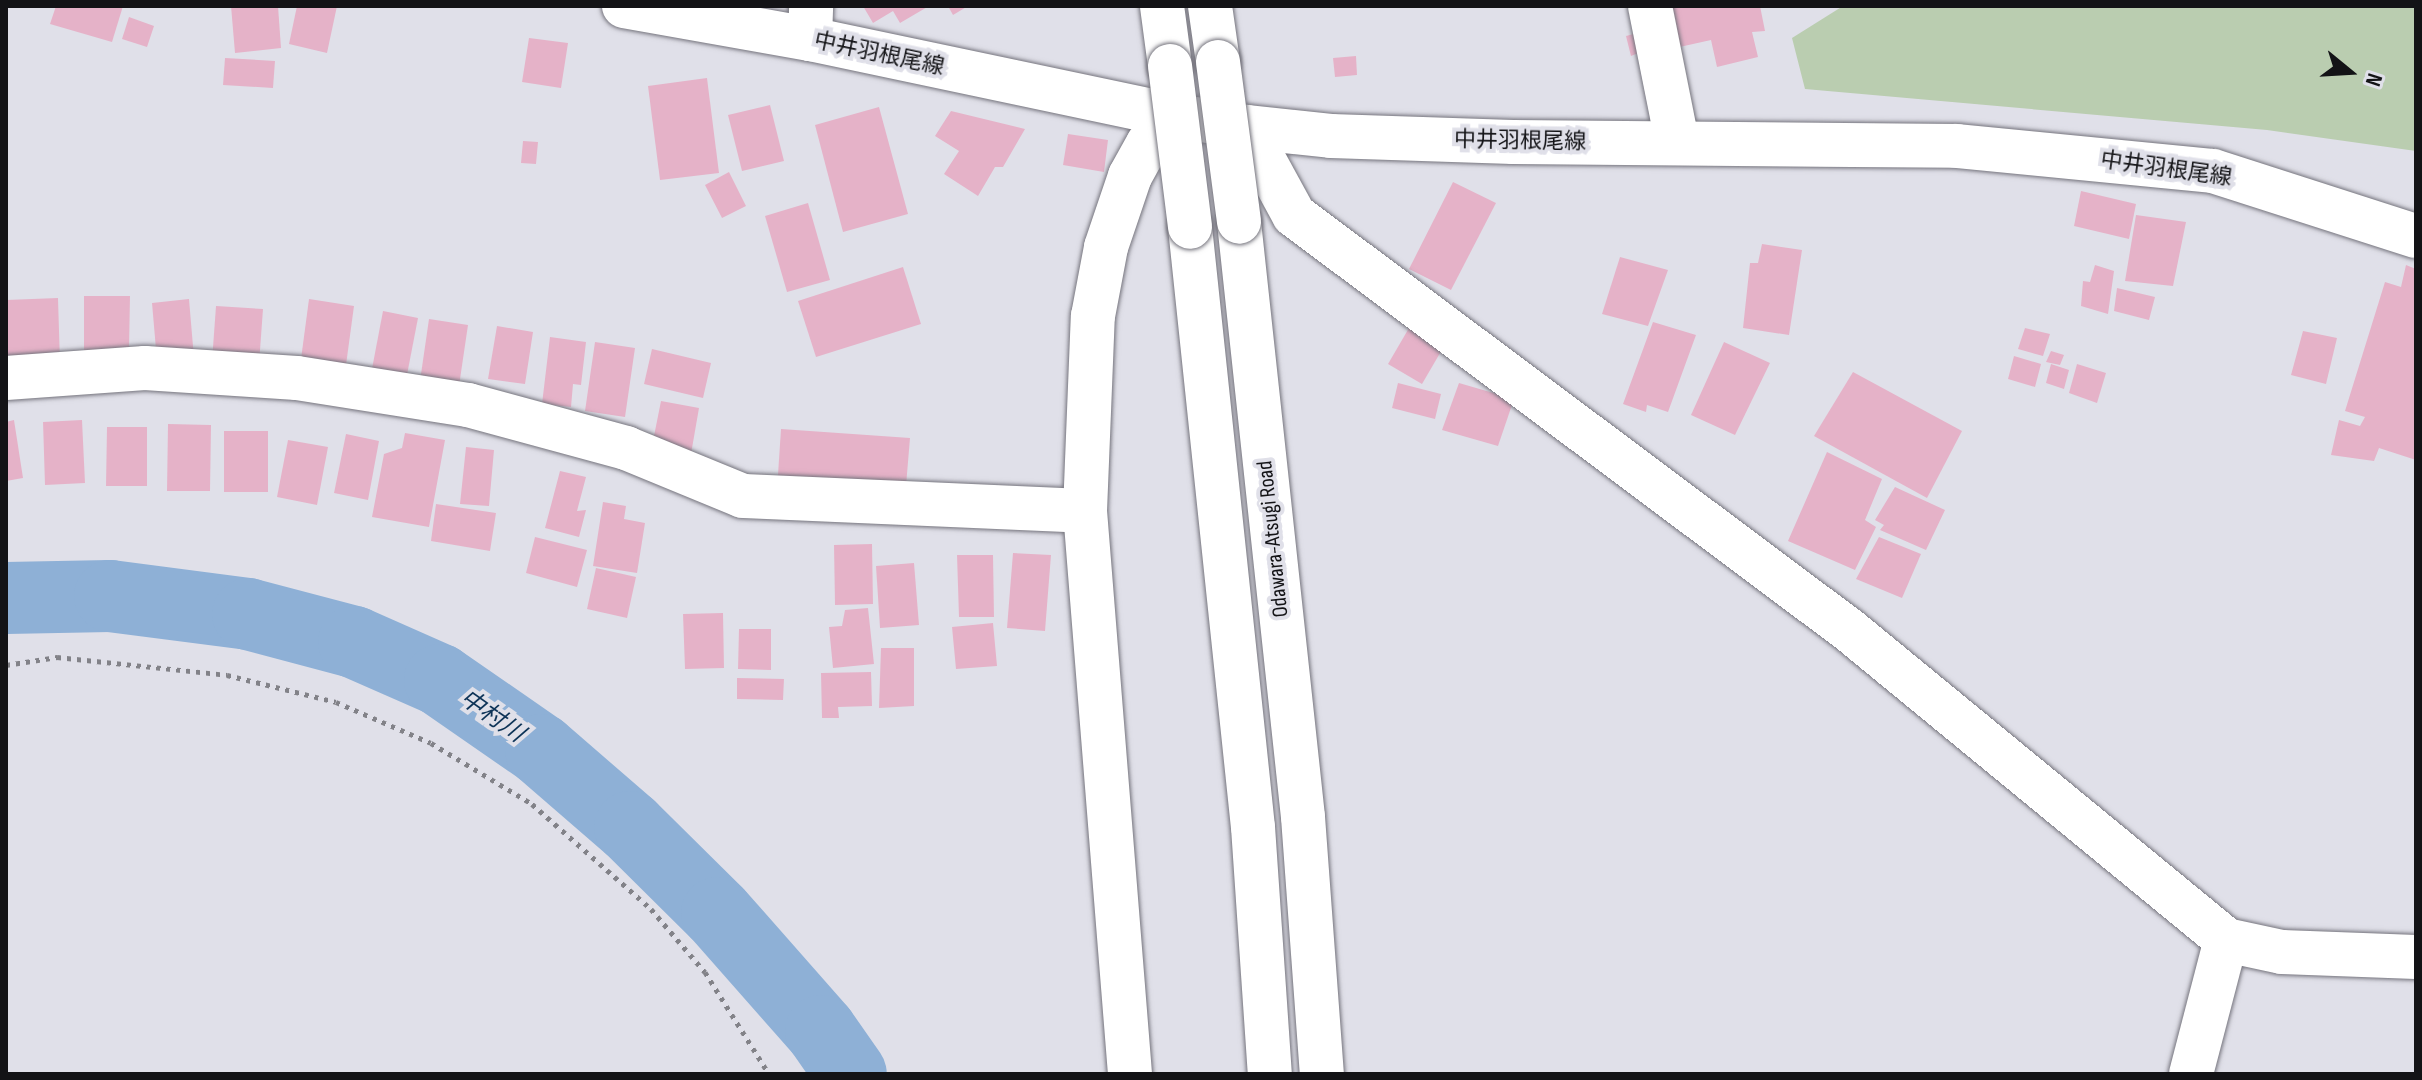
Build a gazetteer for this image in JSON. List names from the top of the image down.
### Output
{
  "streets": {
    "main road": ["中井羽根尾線", "Odawara-Atsugi Road"]
  },
  "water": ["中村川"],
  "north": "right"
}
